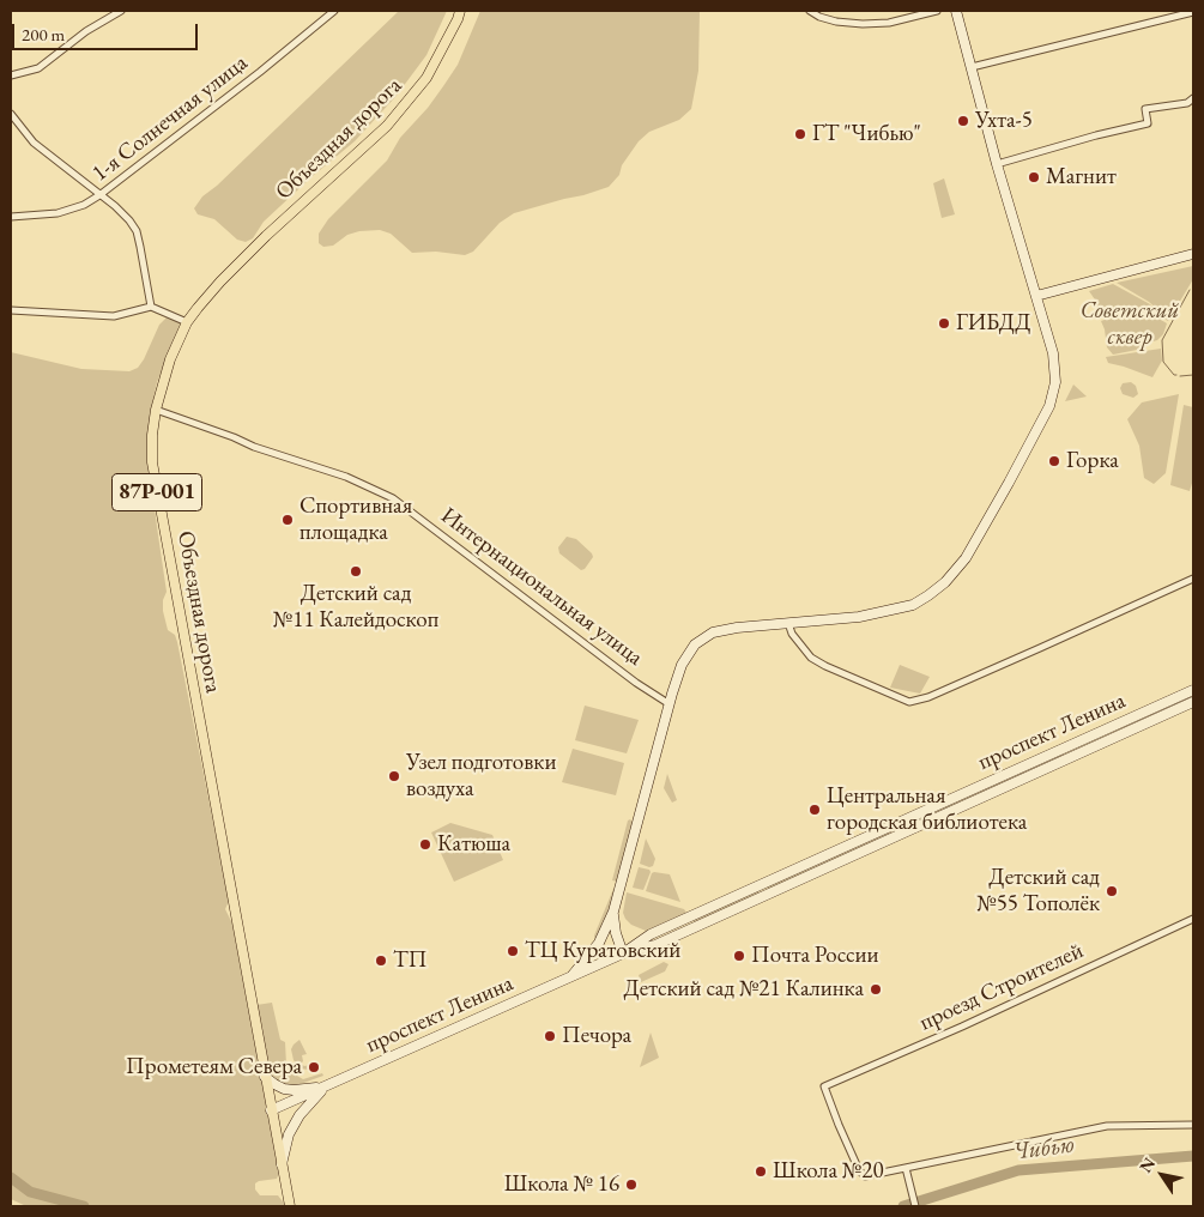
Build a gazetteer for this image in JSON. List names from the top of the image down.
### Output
{
  "streets": {
    "main road": ["Объездная дорога", "87Р-001", "проспект Ленина"],
    "street": ["1-я Солнечная улица", "Интернациональная улица", "проезд Строителей"]
  },
  "crossings": [
    ["Объездная дорога", "87Р-001"],
    ["Объездная дорога", "Интернациональная улица"],
    ["87Р-001", "проспект Ленина"]
  ],
  "water": ["Чибью"],
  "parks": ["Советский сквер"],
  "places": [
    "Ухта-5",
    "ГТ \"Чибью\"",
    "Магнит",
    "ГИБДД",
    "Горка",
    "Спортивная площадка",
    "Детский сад №11 Калейдоскоп",
    "Узел подготовки воздуха",
    "Центральная городская библиотека",
    "Катюша",
    "Детский сад №55 Тополёк",
    "ТЦ Куратовский",
    "Почта России",
    "ТП",
    "Детский сад №21 Калинка",
    "Печора",
    "Прометеям Севера",
    "Школа №20",
    "Школа № 16"
  ],
  "scale_bar": "200 m",
  "north": "top left"
}
